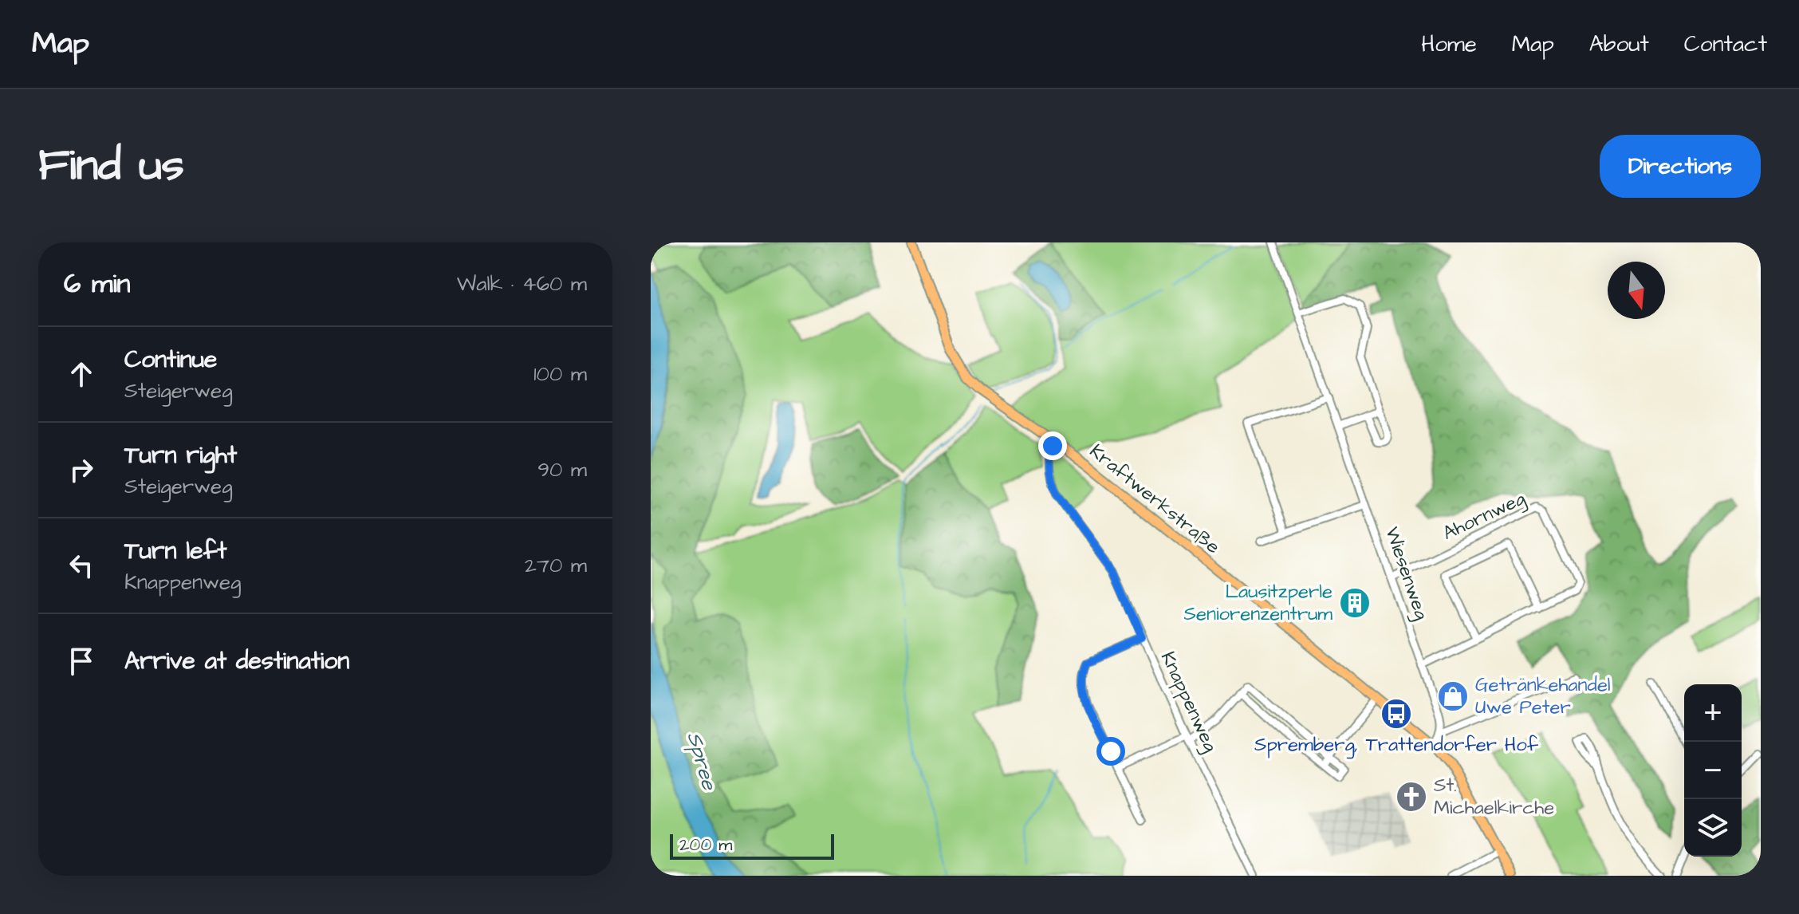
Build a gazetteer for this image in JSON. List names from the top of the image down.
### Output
{
  "streets": {
    "main road": ["Kraftwerkstraße"],
    "street": ["Ahornweg", "Wiesenweg", "Knappenweg"]
  },
  "crossings": [
    ["Kraftwerkstraße", "Knappenweg"],
    ["Ahornweg", "Wiesenweg"]
  ],
  "water": ["Spree"],
  "places": {
    "building": ["Lausitzperle Seniorenzentrum"],
    "shop": ["Getränkehandel Uwe Peter"],
    "bus stop": ["Spremberg, Trattendorfer Hof"],
    "church": ["St. Michaelkirche"]
  },
  "scale_bar": "200 m",
  "north": "bottom",
  "page": {
    "header": "Map",
    "nav": [
      "Home",
      "Map",
      "About",
      "Contact"
    ],
    "title": "Find us",
    "buttons": "Directions",
    "heading": ["6 min", "Walk · 460 m"],
    "list": [
      ["Continue", "Steigerweg", "100 m"],
      ["Turn right", "Steigerweg", "90 m"],
      ["Turn left", "Knappenweg", "270 m"],
      "Arrive at destination"
    ],
    "map_buttons": ["+", "−"],
    "scale": "200 m"
  }
}
